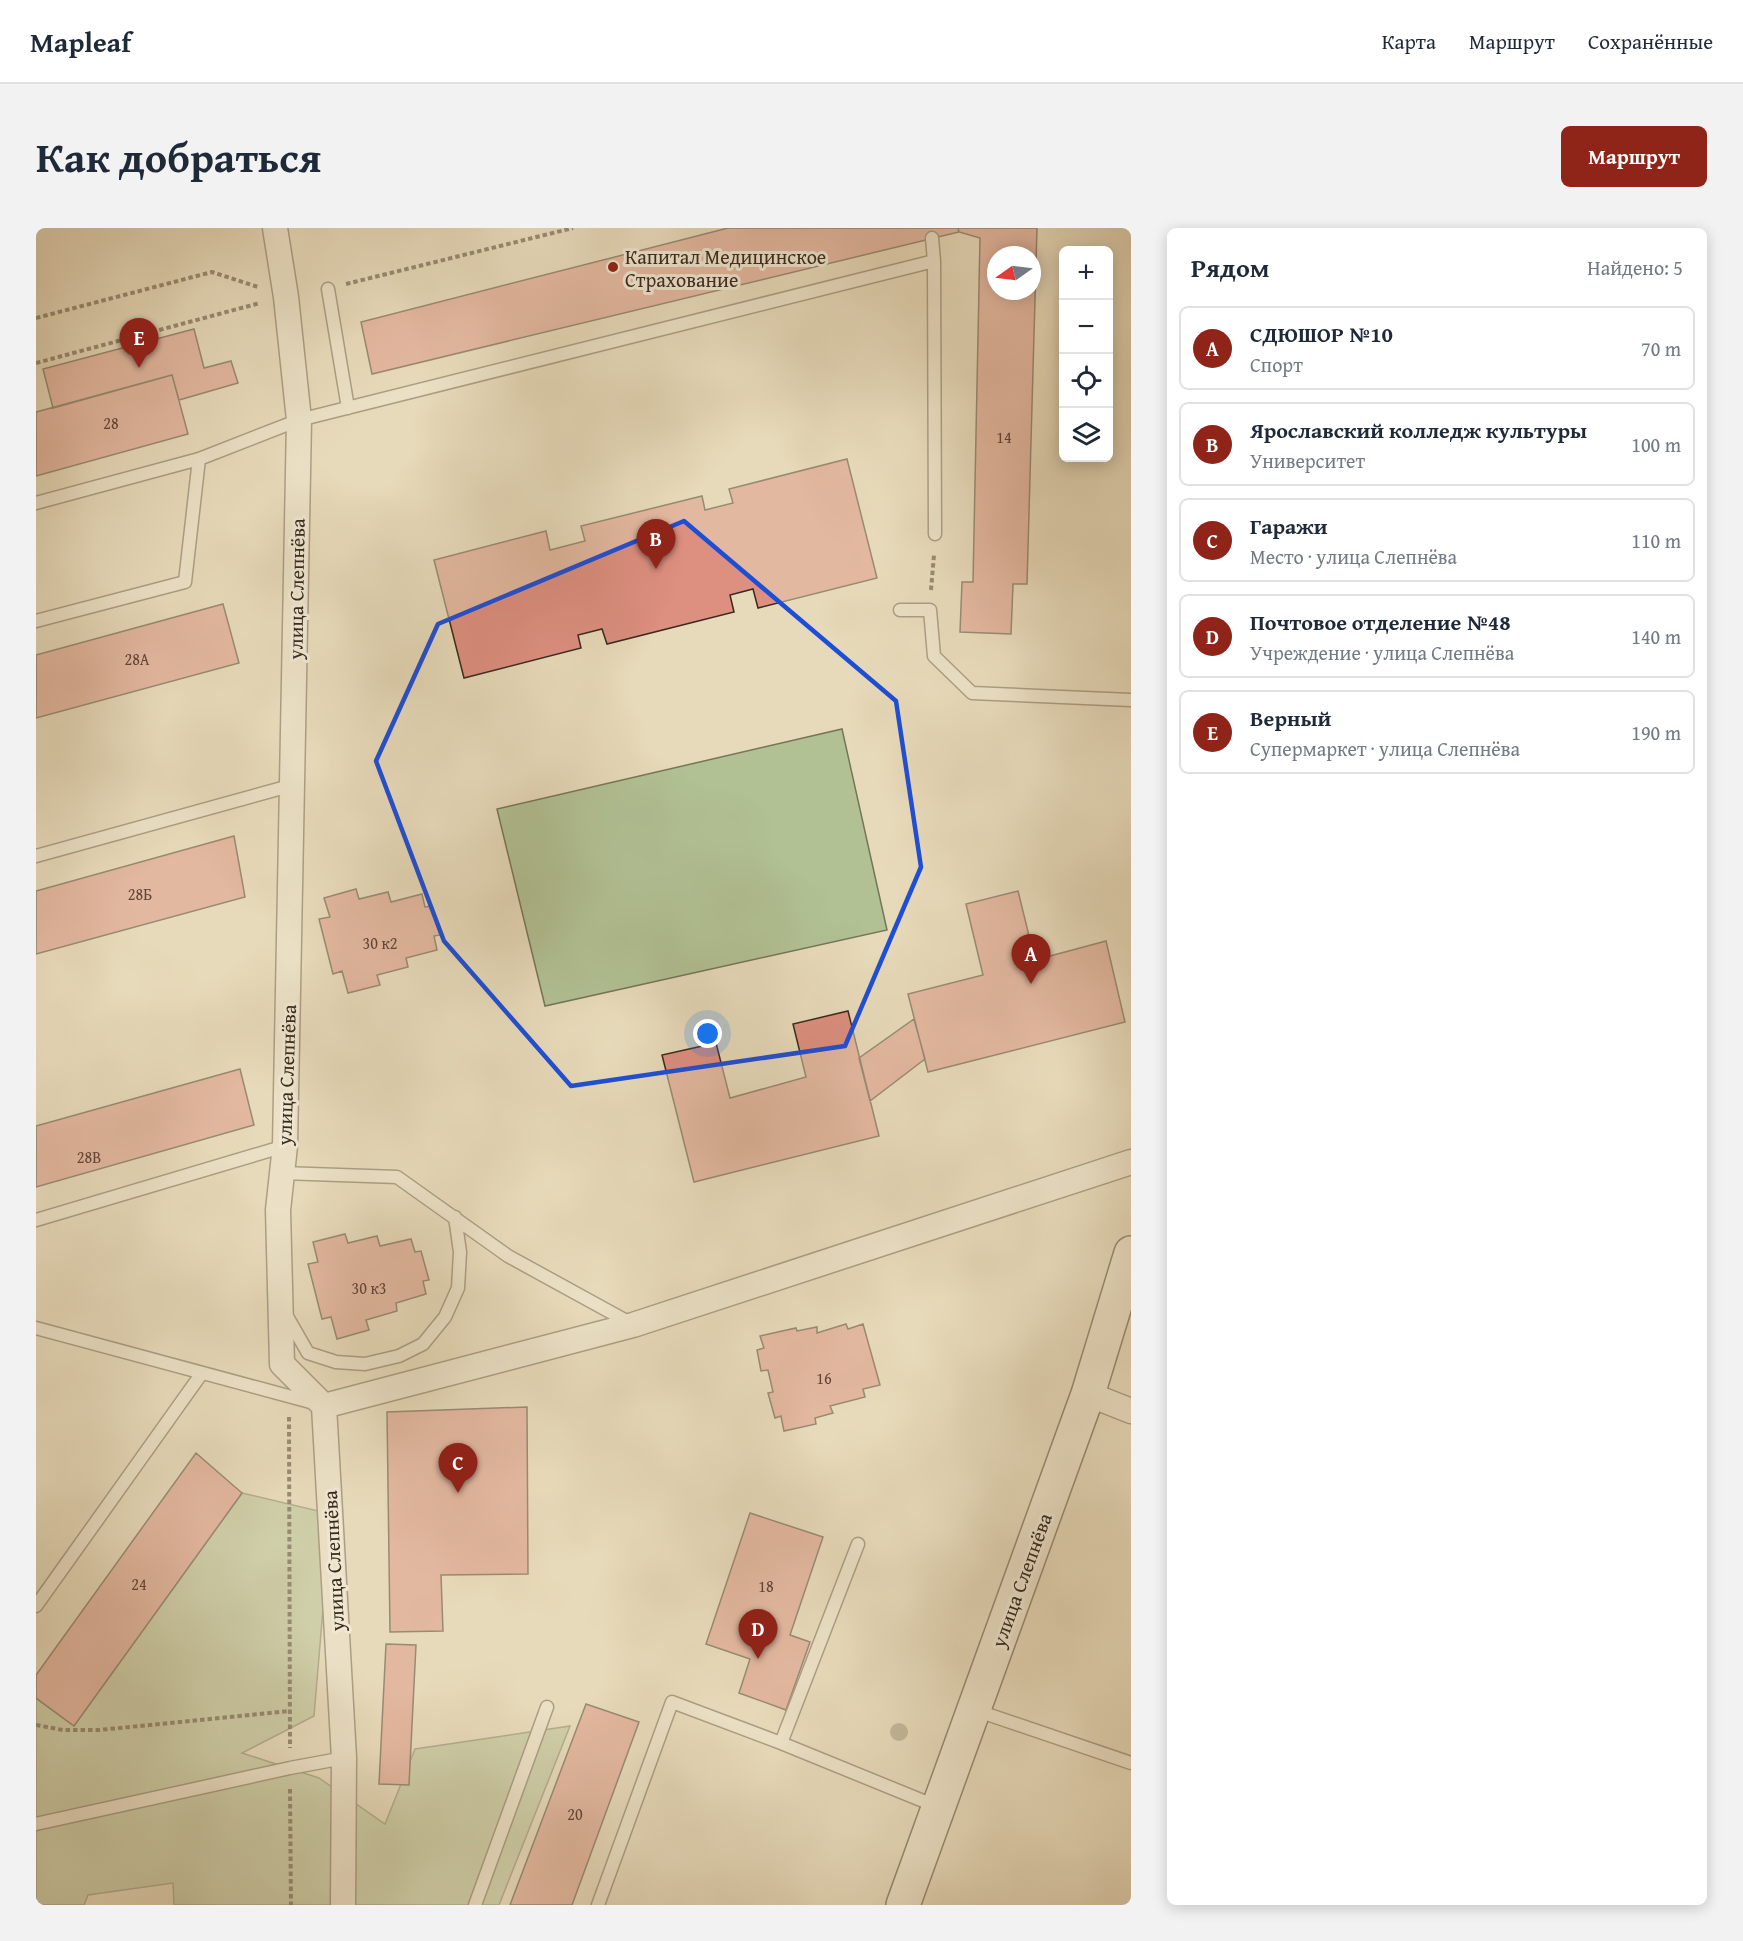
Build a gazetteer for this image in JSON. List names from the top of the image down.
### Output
{
  "streets": {
    "street": ["улица Слепнёва"]
  },
  "places": ["Капитал Медицинское Страхование"],
  "house_numbers": [
    "28",
    "14",
    "28А",
    "28Б",
    "30 к2",
    "28В",
    "30 к3",
    "16",
    "24",
    "18",
    "20"
  ],
  "north": "left",
  "page": {
    "header": "Mapleaf",
    "nav": ["Карта", "Маршрут", "Сохранённые"],
    "title": "Как добраться",
    "buttons": "Маршрут",
    "heading": ["Рядом", "Найдено: 5"],
    "map_buttons": ["+", "−"],
    "list": [
      {
        "mark": "A",
        "name": "СДЮШОР №10",
        "note": "Спорт",
        "value": "70 m"
      },
      {
        "mark": "B",
        "name": "Ярославский колледж культуры",
        "note": "Университет",
        "value": "100 m"
      },
      {
        "mark": "C",
        "name": "Гаражи",
        "note": "Место · улица Слепнёва",
        "value": "110 m"
      },
      {
        "mark": "D",
        "name": "Почтовое отделение №48",
        "note": "Учреждение · улица Слепнёва",
        "value": "140 m"
      },
      {
        "mark": "E",
        "name": "Верный",
        "note": "Супермаркет · улица Слепнёва",
        "value": "190 m"
      }
    ],
    "pins": [
      "E",
      "B",
      "A",
      "C",
      "D"
    ]
  }
}
